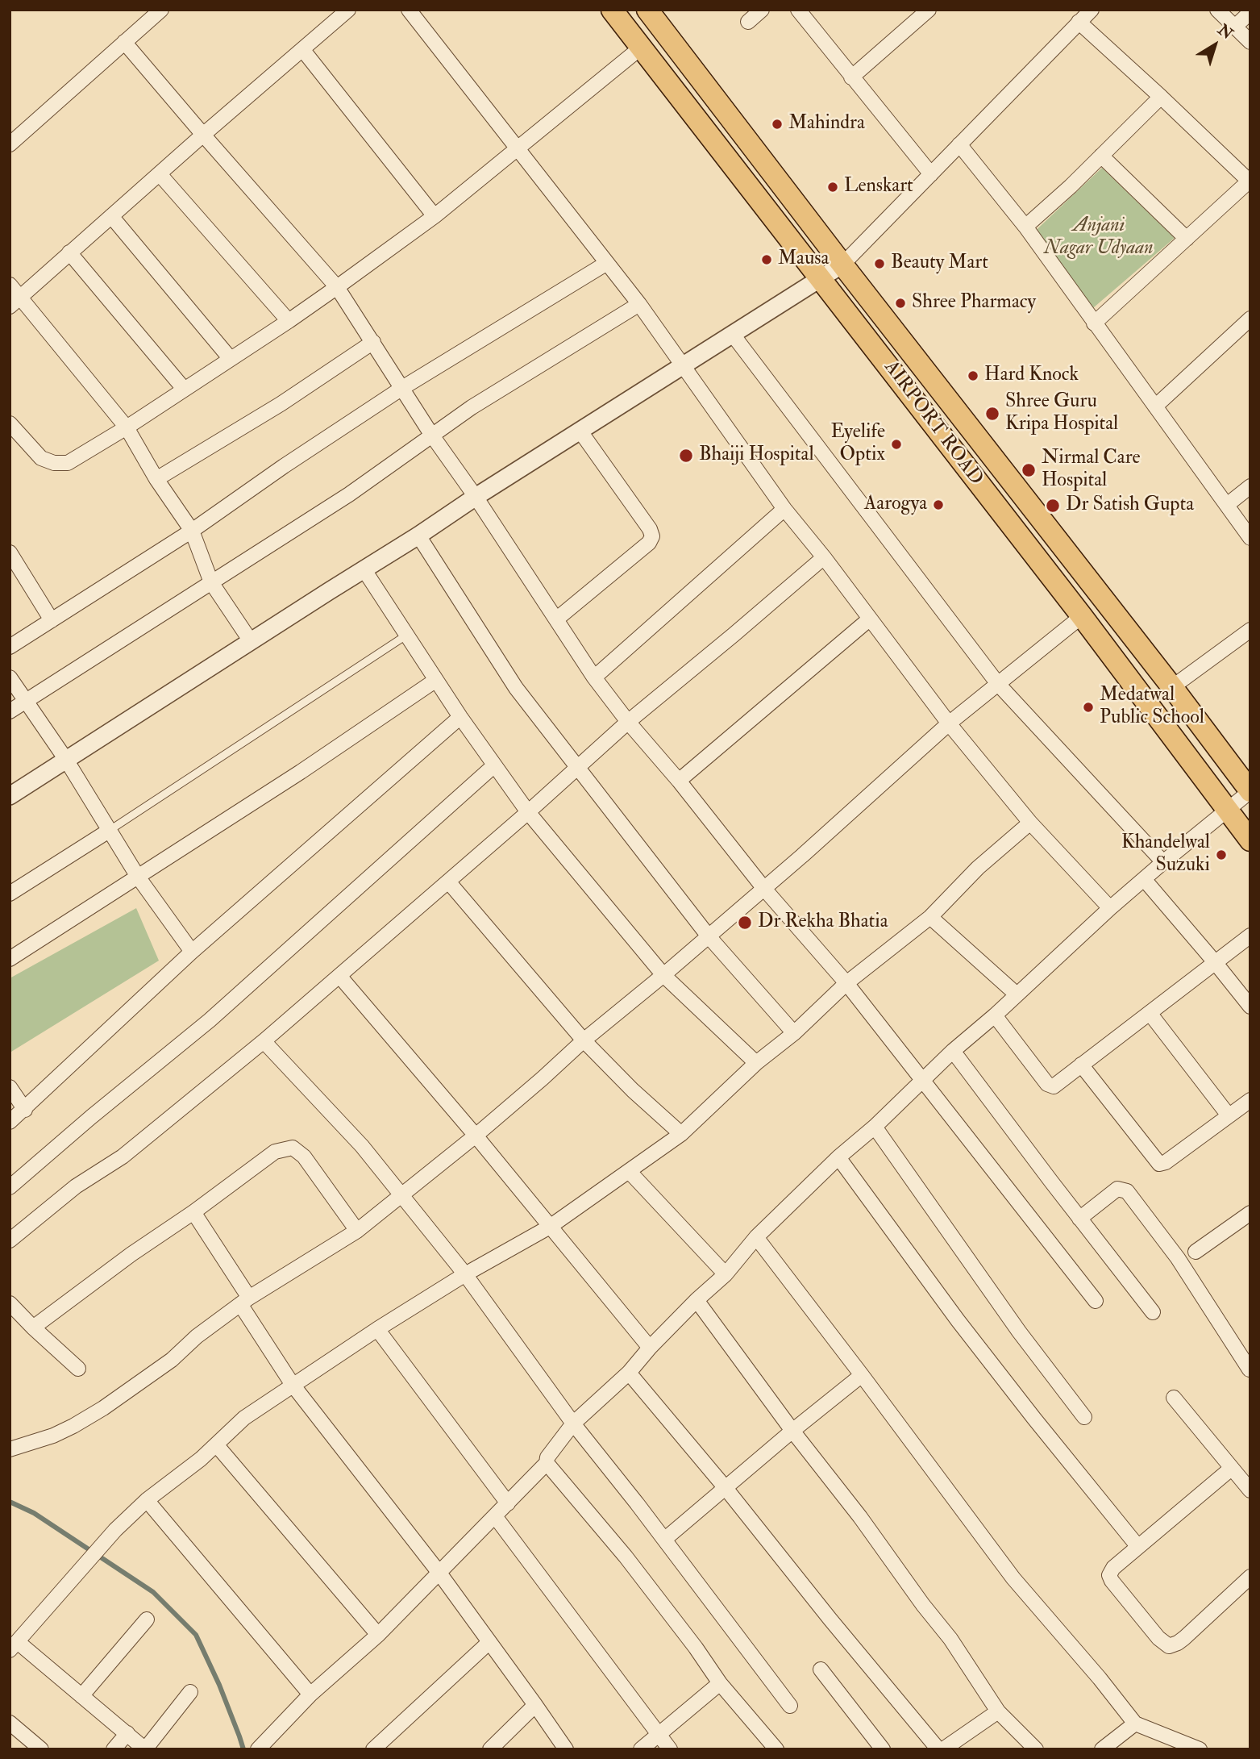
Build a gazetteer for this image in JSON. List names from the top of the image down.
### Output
{
  "streets": {
    "main road": ["AIRPORT ROAD"]
  },
  "parks": ["Anjani Nagar Udyaan"],
  "places": [
    "Mahindra",
    "Lenskart",
    "Mausa",
    "Beauty Mart",
    "Shree Pharmacy",
    "Hard Knock",
    "Shree Guru Kripa Hospital",
    "Eyelife Optix",
    "Bhaiji Hospital",
    "Nirmal Care Hospital",
    "Aarogya",
    "Dr Satish Gupta",
    "Medatwal Public School",
    "Khandelwal Suzuki",
    "Dr Rekha Bhatia"
  ],
  "north": "top right"
}
